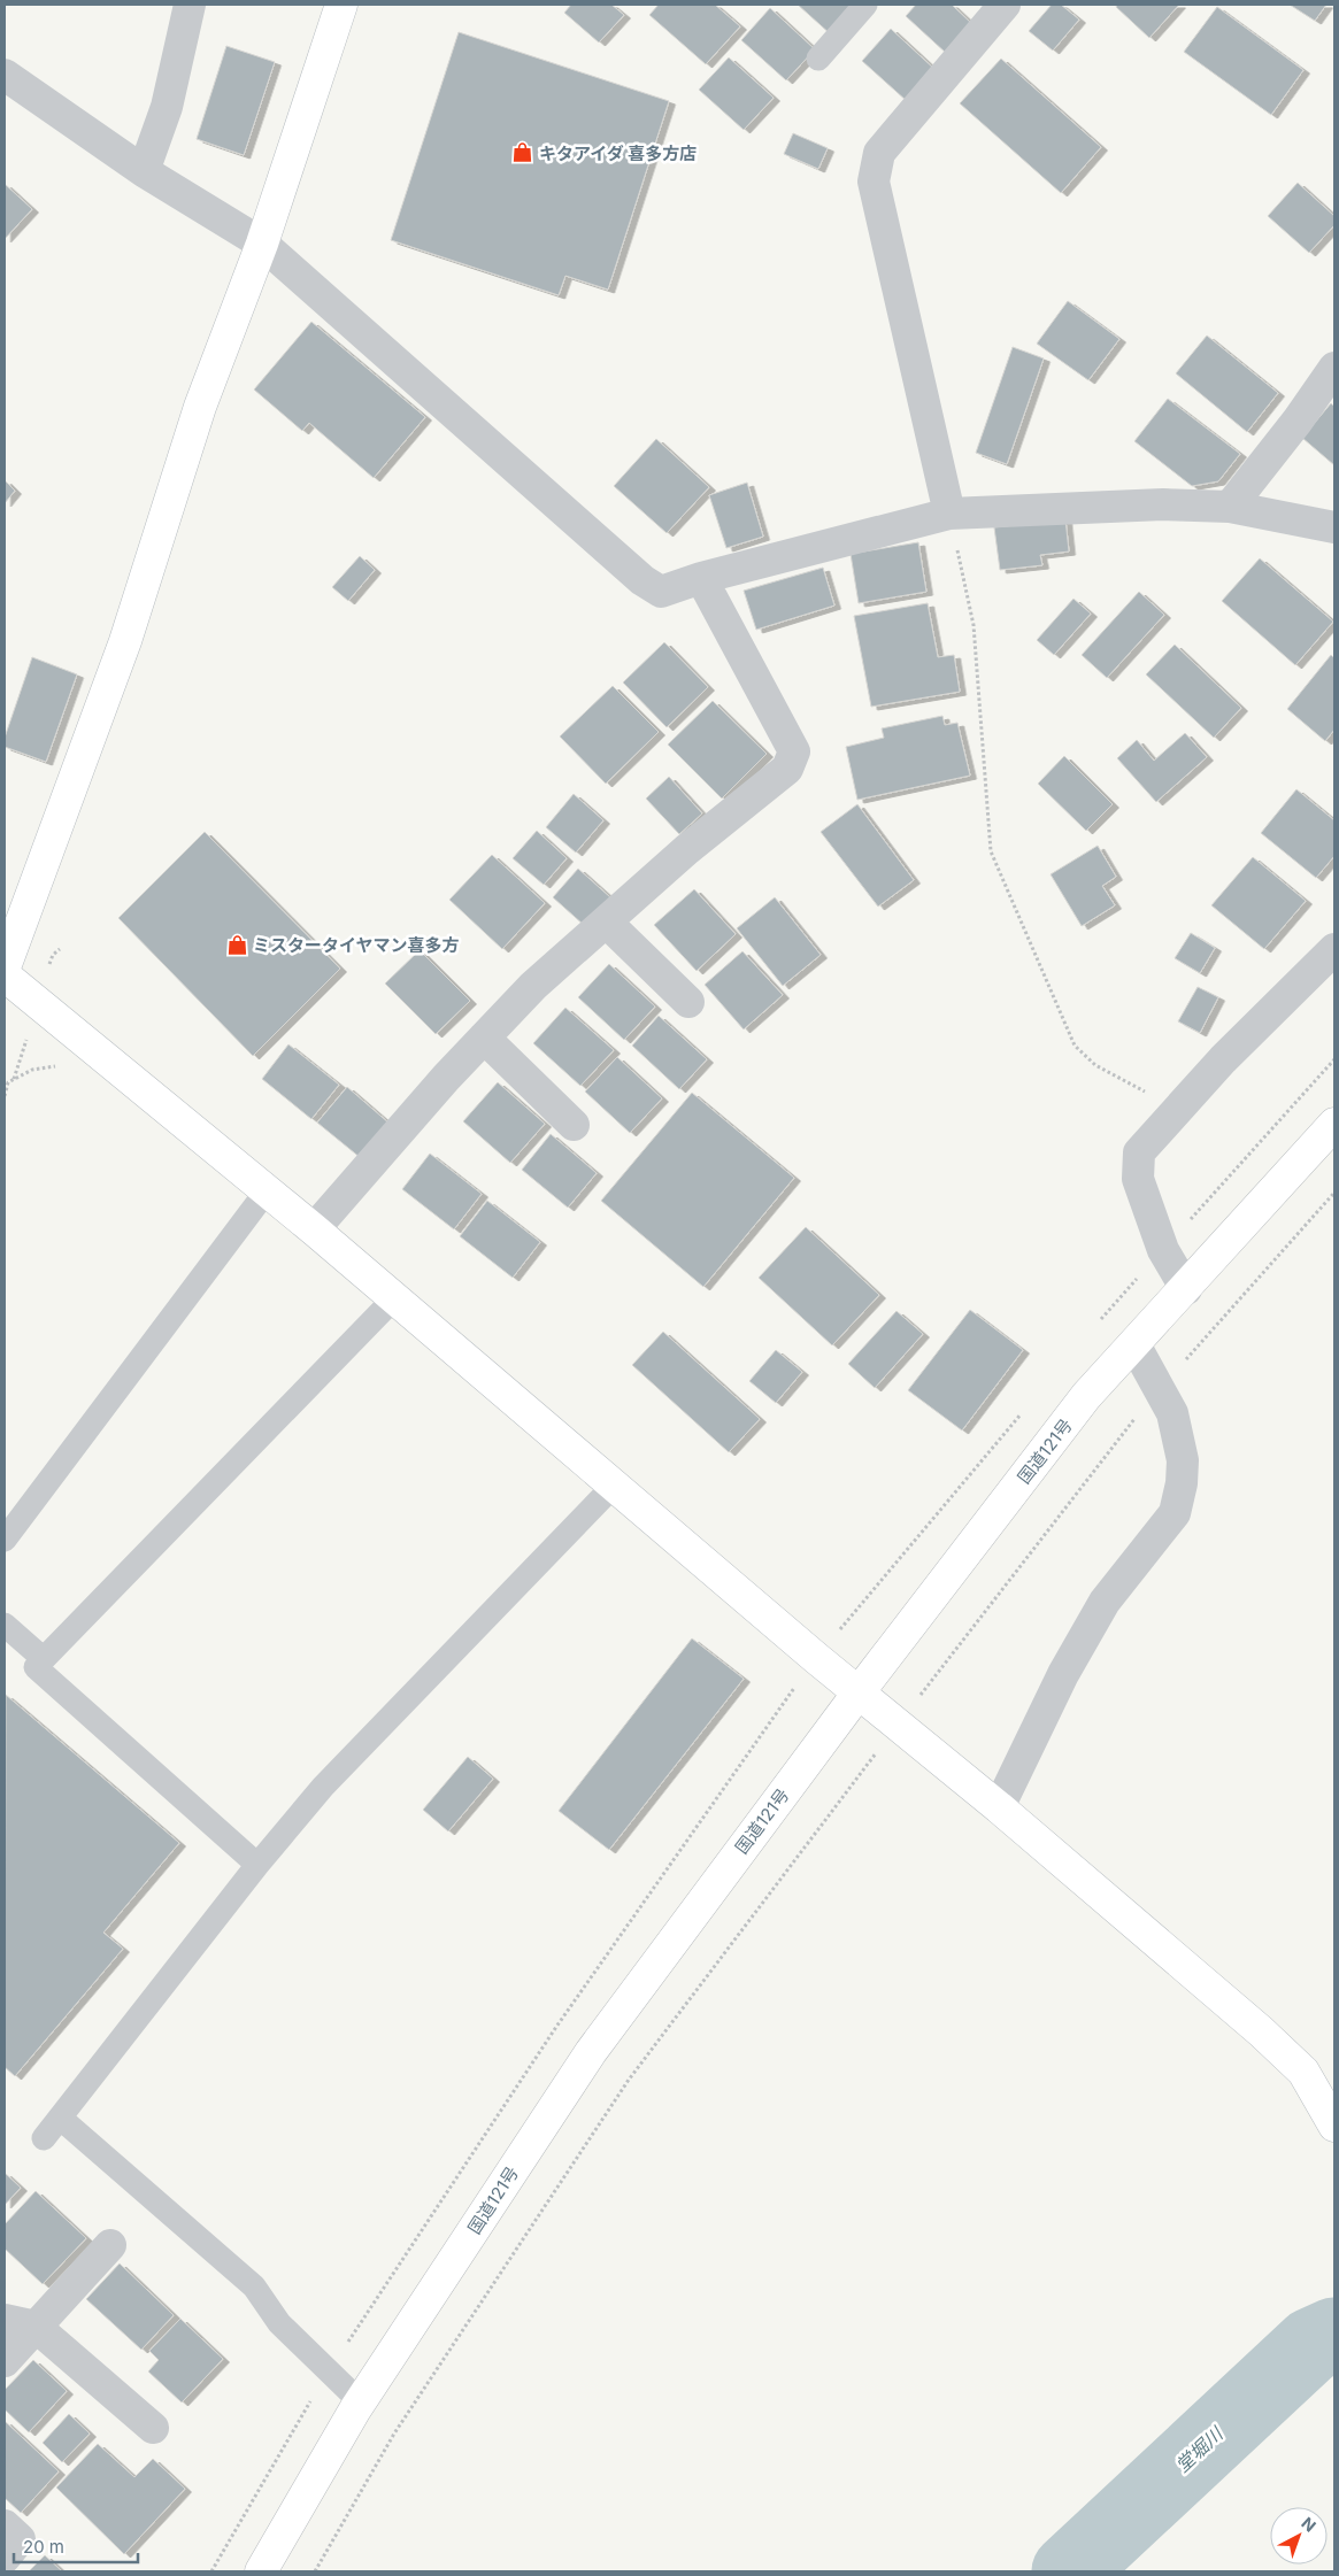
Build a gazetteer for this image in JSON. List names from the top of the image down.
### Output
{
  "streets": {
    "main road": ["国道121号"]
  },
  "water": ["堂堀川"],
  "places": {
    "shop": ["キタアイダ 喜多方店", "ミスタータイヤマン喜多方"]
  },
  "scale_bar": "20 m",
  "north": "top right"
}
